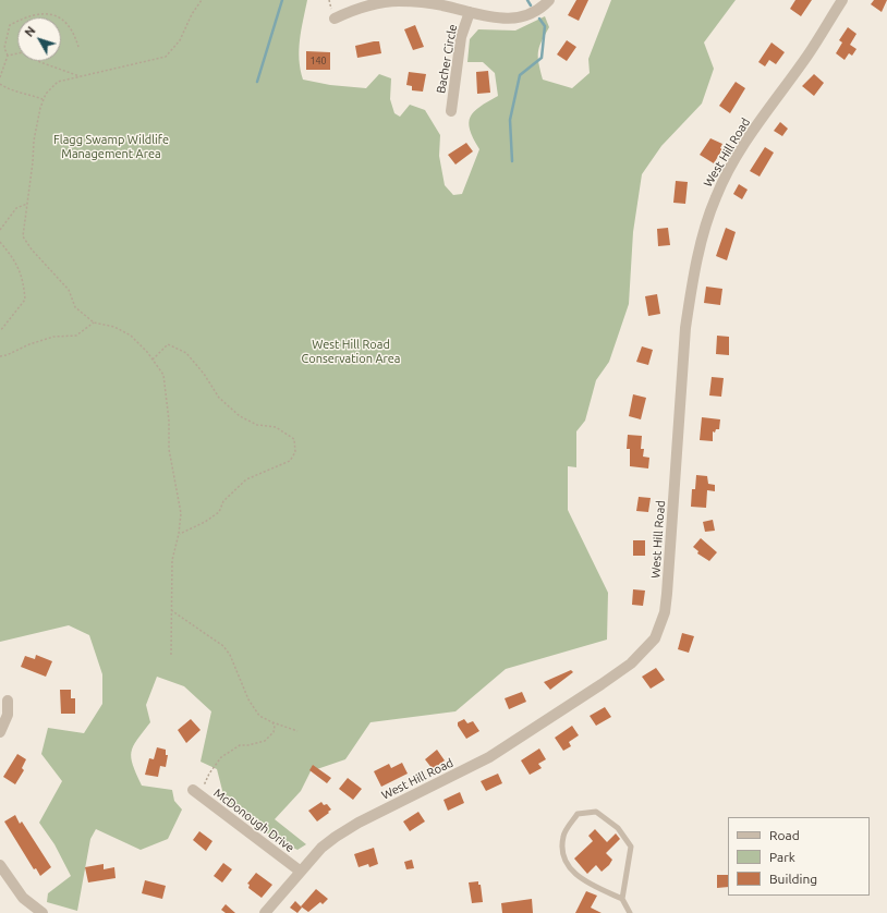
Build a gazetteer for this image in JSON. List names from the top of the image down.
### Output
{
  "streets": {
    "street": ["Bacher Circle", "West Hill Road", "McDonough Drive"]
  },
  "crossings": [
    ["West Hill Road", "McDonough Drive"]
  ],
  "parks": ["Flagg Swamp Wildlife Management Area", "West Hill Road Conservation Area"],
  "house_numbers": ["140"],
  "legend": ["Road", "Park", "Building"],
  "north": "top left"
}
